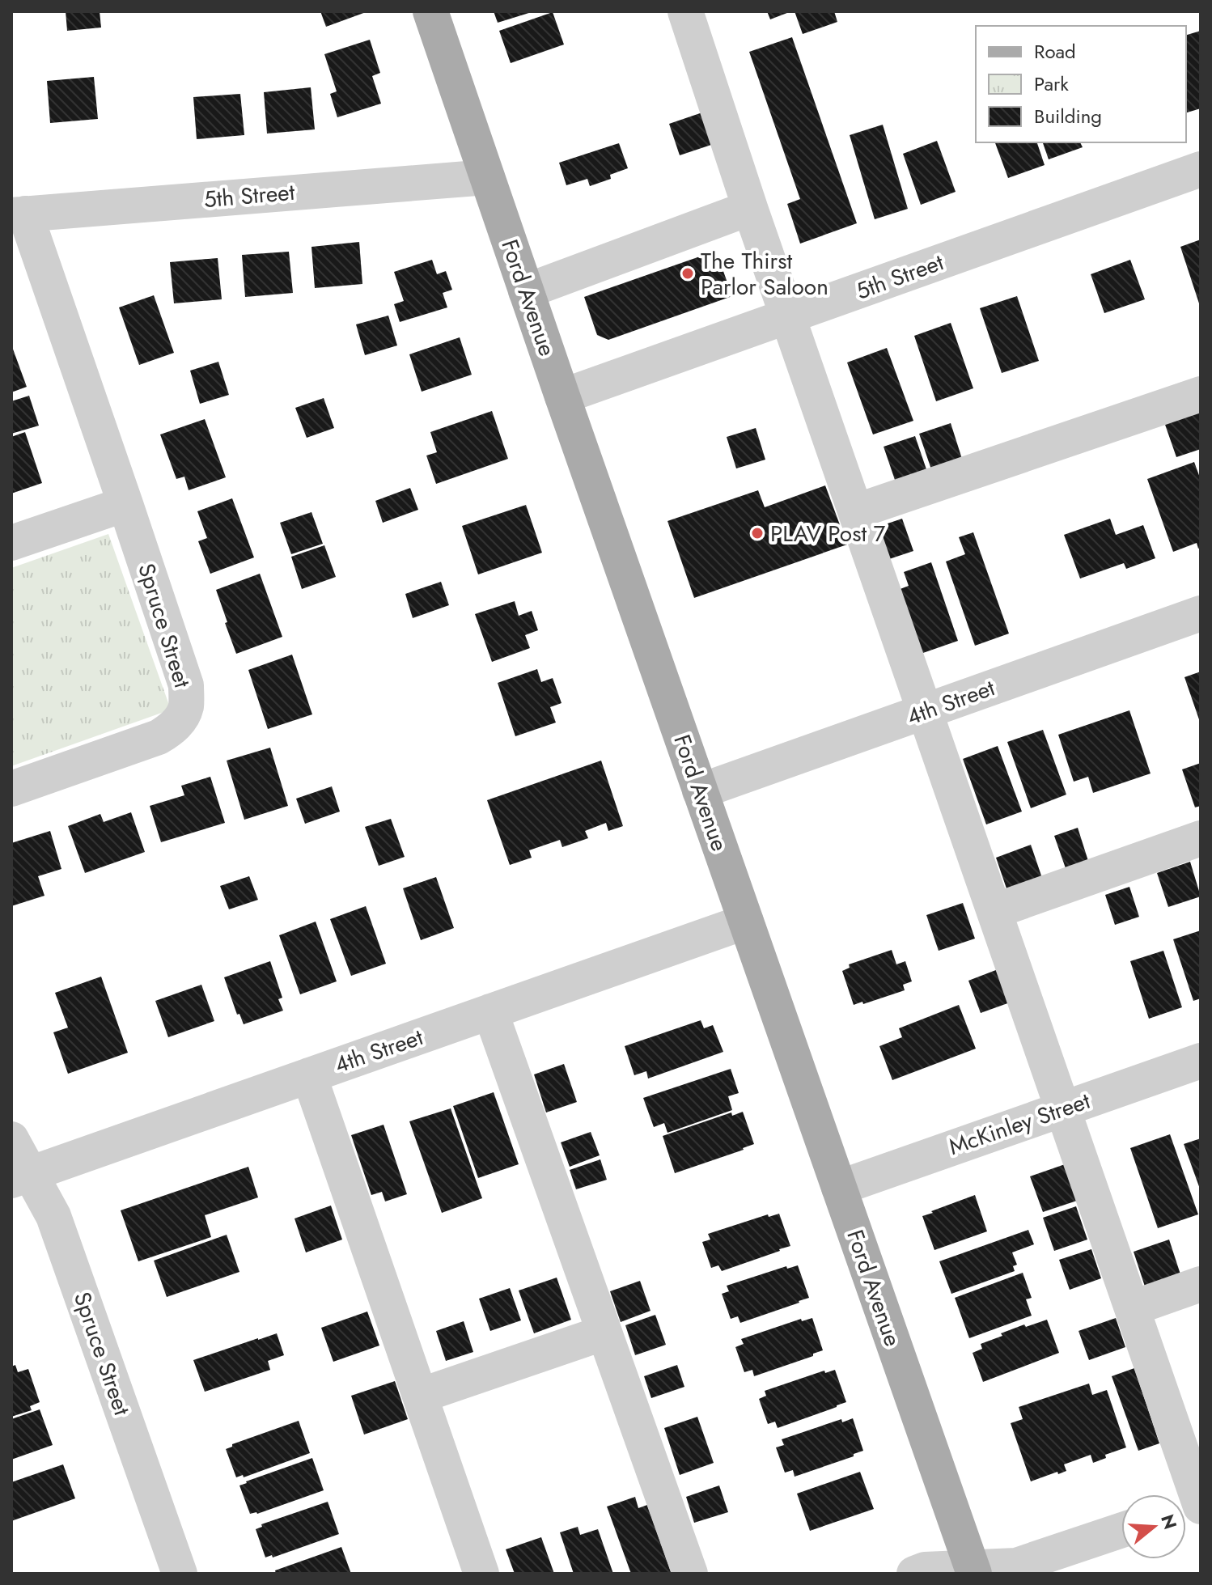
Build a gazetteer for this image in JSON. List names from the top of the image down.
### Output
{
  "streets": {
    "main road": ["Ford Avenue"],
    "street": [
      "5th Street",
      "Spruce Street",
      "4th Street",
      "McKinley Street"
    ]
  },
  "crossings": [
    ["5th Street", "Ford Avenue"],
    ["5th Street", "Spruce Street"],
    ["Ford Avenue", "4th Street"],
    ["Ford Avenue", "McKinley Street"],
    ["Spruce Street", "4th Street"]
  ],
  "places": ["The Thirst Parlor Saloon", "PLAV Post 7"],
  "legend": ["Road", "Park", "Building"],
  "north": "right"
}
